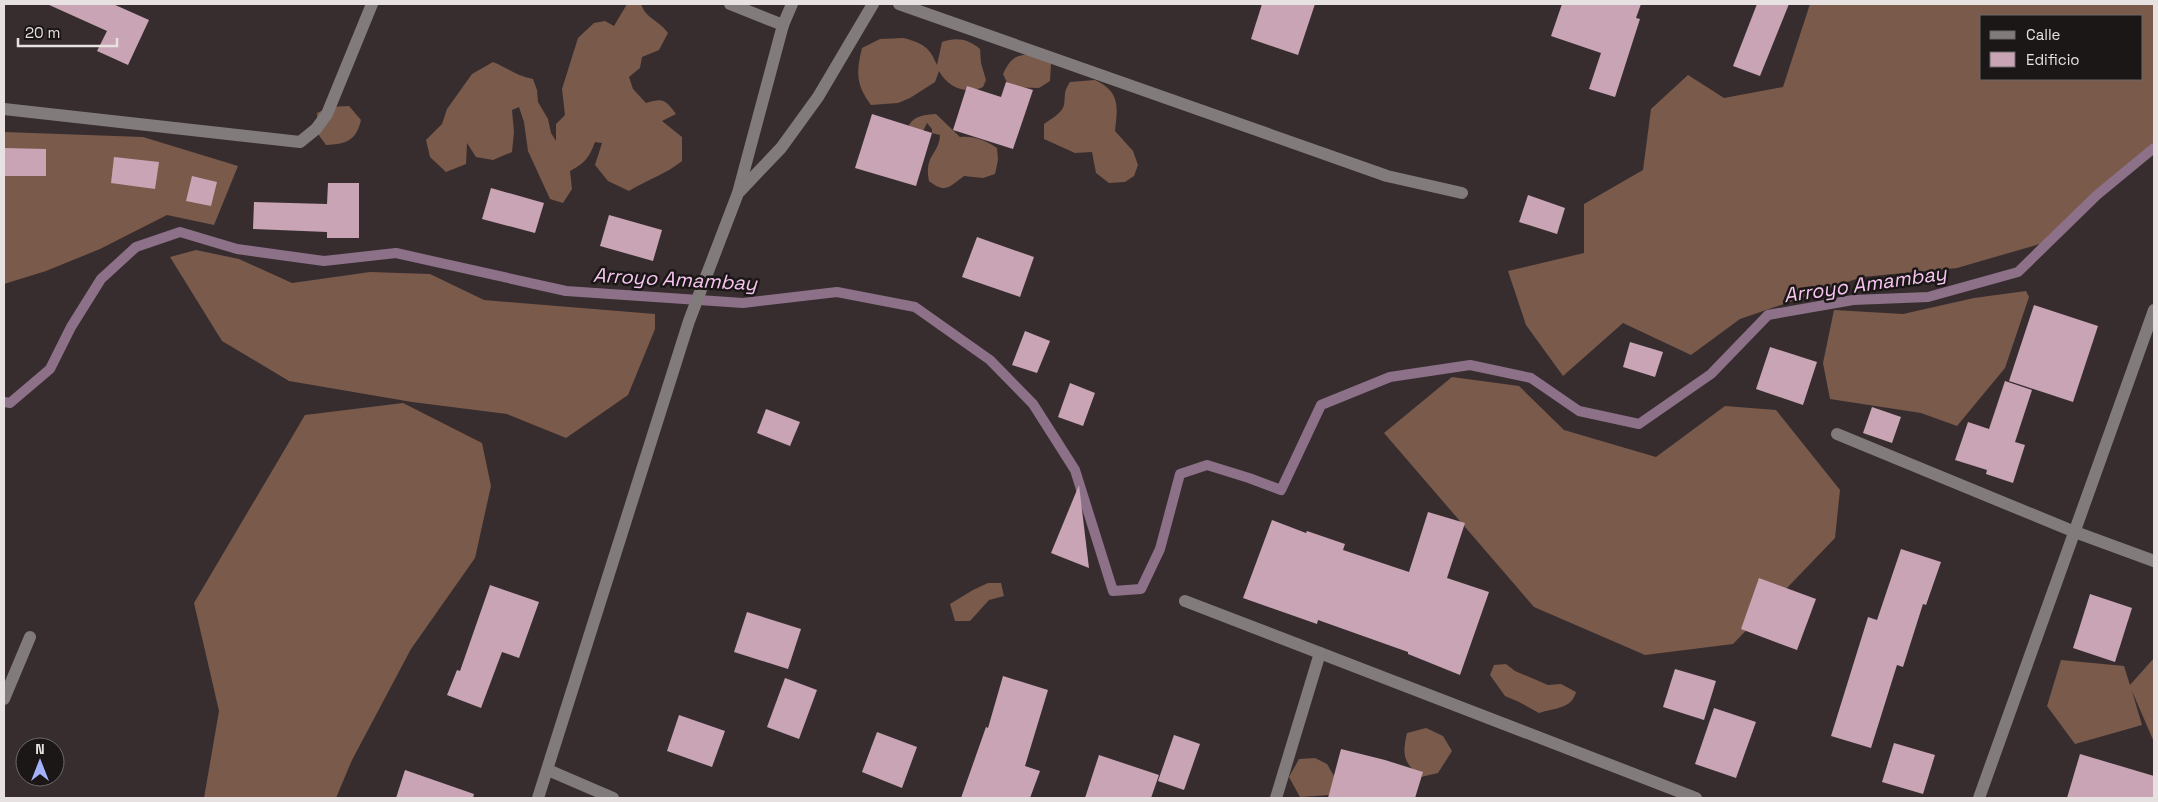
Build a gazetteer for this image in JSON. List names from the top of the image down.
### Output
{
  "water": ["Arroyo Amambay"],
  "legend": ["Calle", "Edificio"],
  "scale_bar": "20 m",
  "north": "top"
}
